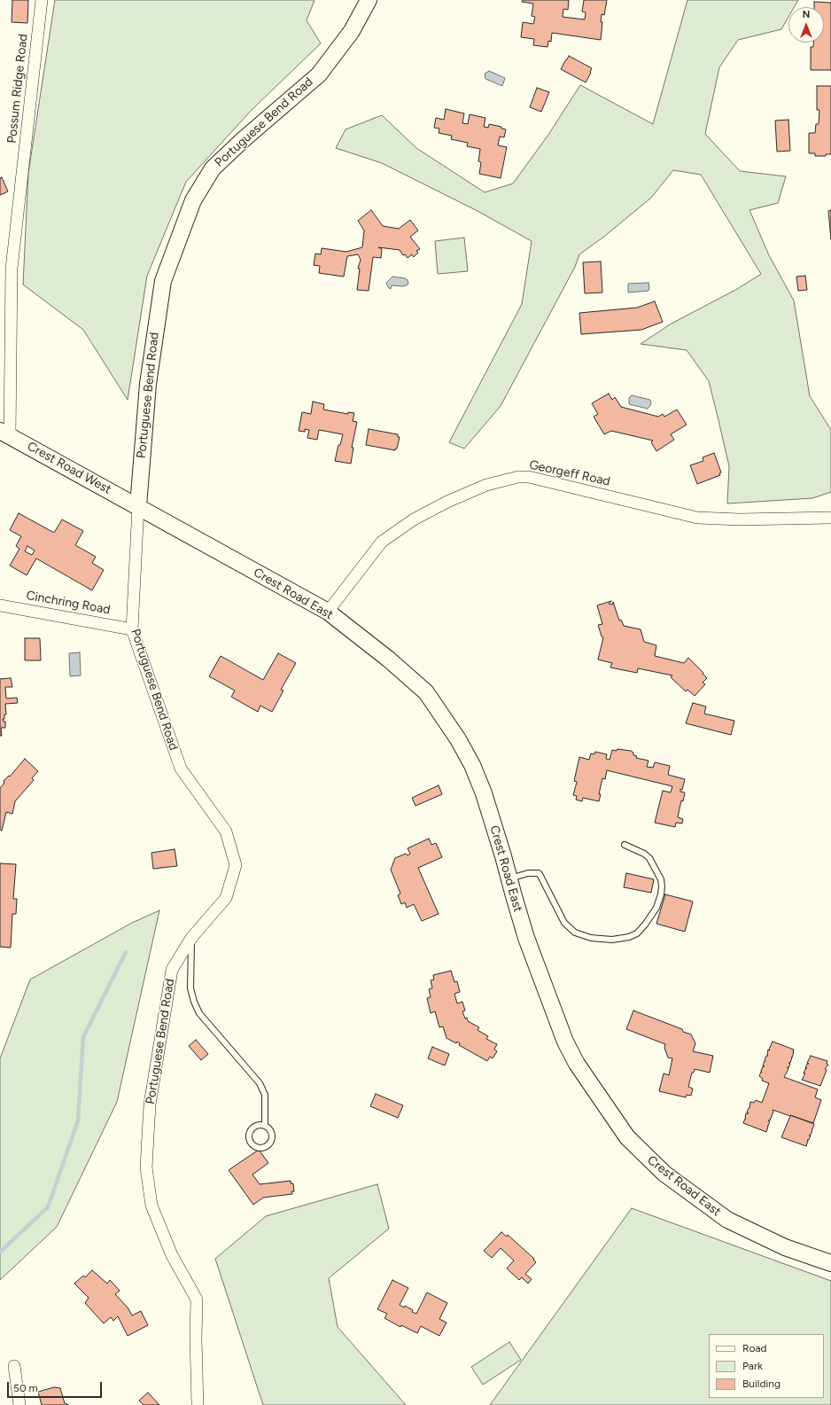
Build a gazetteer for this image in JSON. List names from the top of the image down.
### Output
{
  "streets": {
    "street": [
      "Possum Ridge Road",
      "Portuguese Bend Road",
      "Crest Road West",
      "Georgeff Road",
      "Crest Road East",
      "Cinchring Road"
    ]
  },
  "crossings": [
    ["Possum Ridge Road", "Crest Road West"],
    ["Portuguese Bend Road", "Crest Road West"],
    ["Portuguese Bend Road", "Crest Road East"],
    ["Portuguese Bend Road", "Cinchring Road"],
    ["Crest Road West", "Crest Road East"],
    ["Georgeff Road", "Crest Road East"]
  ],
  "legend": ["Road", "Park", "Building"],
  "scale_bar": "50 m",
  "north": "top"
}
